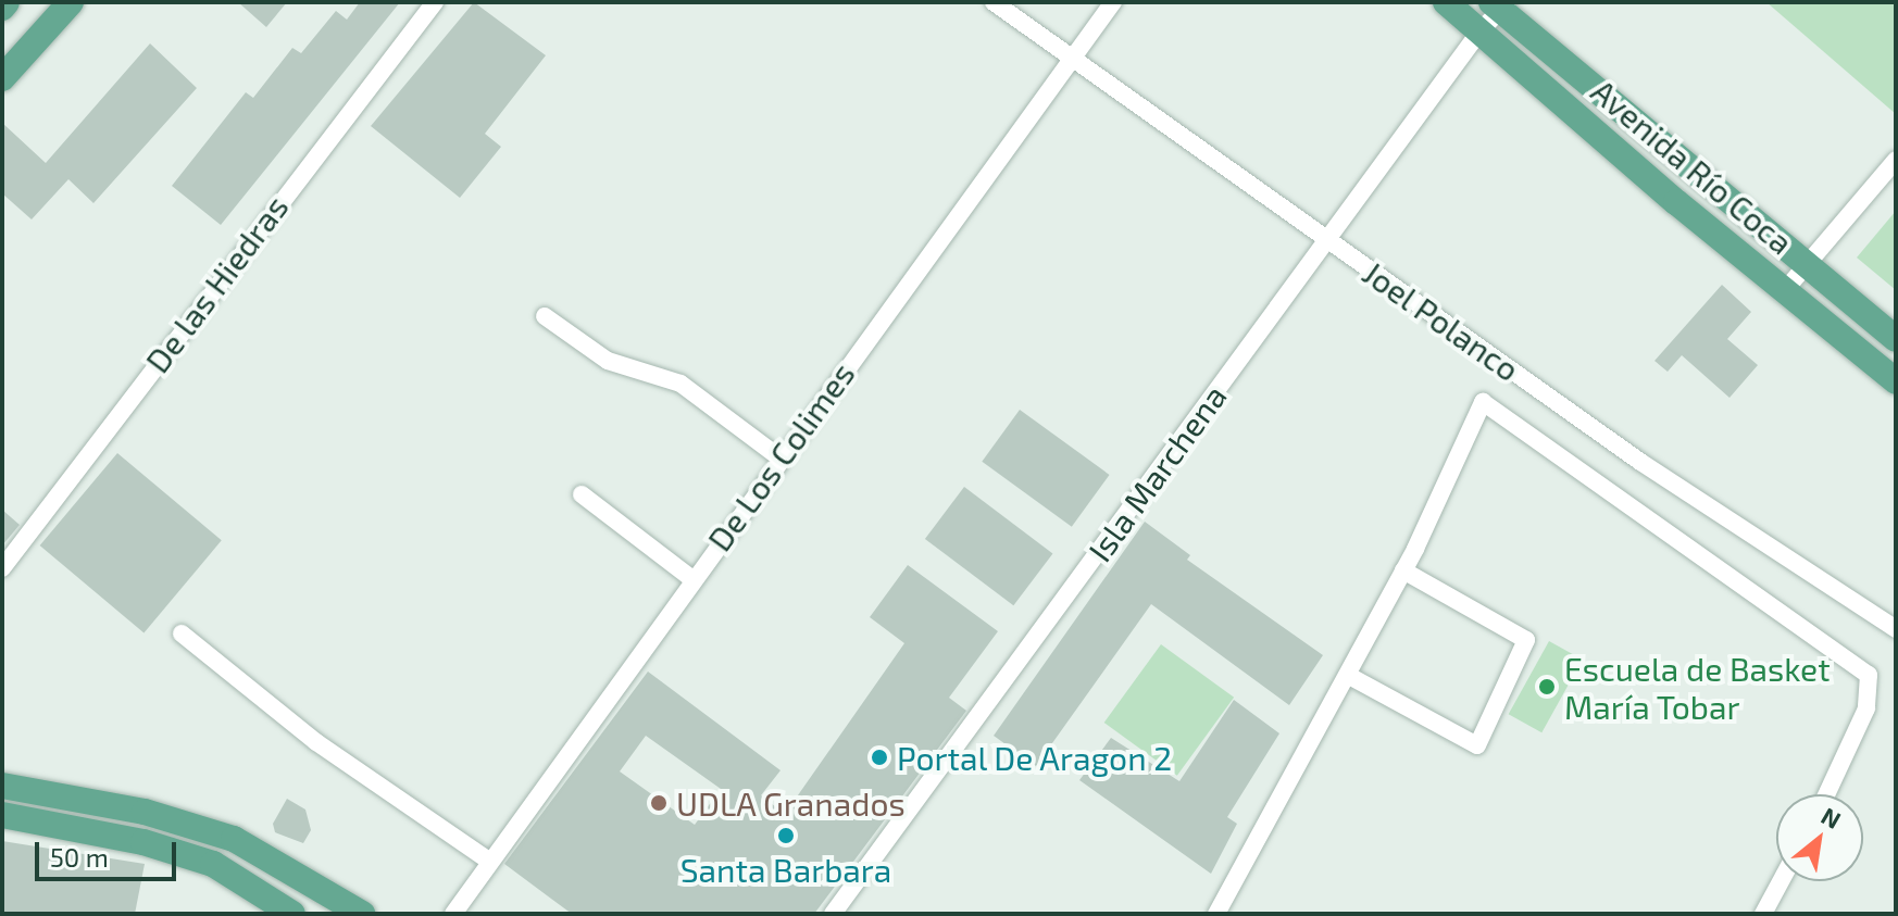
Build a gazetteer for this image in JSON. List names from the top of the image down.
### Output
{
  "streets": {
    "main road": ["Avenida Río Coca"],
    "street": [
      "De las Hiedras",
      "Joel Polanco",
      "De Los Colimes",
      "Isla Marchena"
    ]
  },
  "crossings": [
    ["Avenida Río Coca", "Isla Marchena"],
    ["Joel Polanco", "De Los Colimes"],
    ["Joel Polanco", "Isla Marchena"]
  ],
  "places": [
    "Escuela de Basket María Tobar",
    "Portal De Aragon 2",
    "UDLA Granados",
    "Santa Barbara"
  ],
  "scale_bar": "50 m",
  "north": "top right"
}
